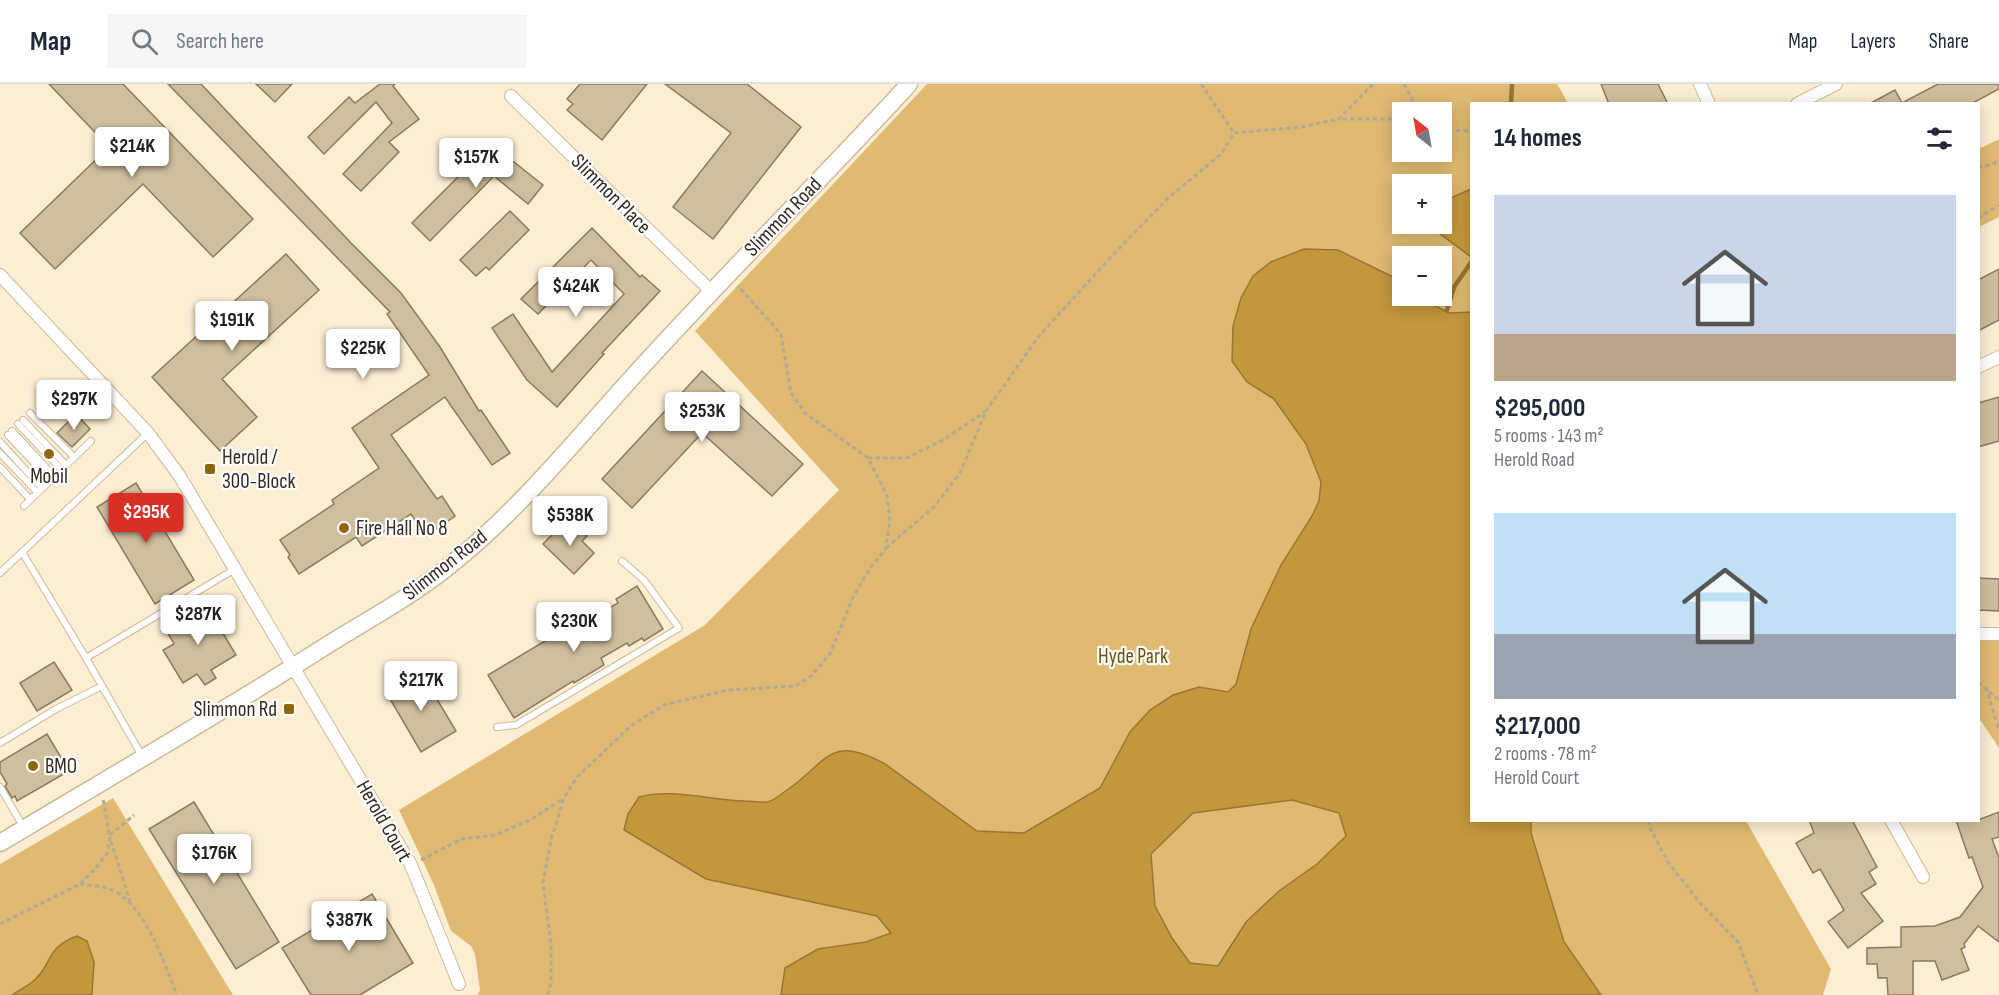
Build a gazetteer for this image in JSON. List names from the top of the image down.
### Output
{
  "streets": {
    "street": ["Slimmon Place", "Slimmon Road", "Herold Court"]
  },
  "crossings": [
    ["Slimmon Place", "Slimmon Road"],
    ["Slimmon Road", "Herold Court"]
  ],
  "parks": ["Hyde Park"],
  "places": {
    "other": ["Mobil", "Fire Hall No 8", "BMO"],
    "transit": ["Herold / 300-Block", "Slimmon Rd"]
  },
  "north": "top left",
  "page": {
    "header": "Map",
    "search": "Search here",
    "nav": ["Map", "Layers", "Share"],
    "map_buttons": ["+", "−"],
    "heading": "14 homes",
    "price": [
      "$214K",
      "$157K",
      "$424K",
      "$191K",
      "$225K",
      "$297K",
      "$253K",
      "$295K",
      "$538K",
      "$287K",
      "$230K",
      "$217K",
      "$176K",
      "$387K"
    ],
    "list": [
      {
        "name": "$295,000",
        "note": "5 rooms · 143 m² · Herold Road"
      },
      {
        "name": "$217,000",
        "note": "2 rooms · 78 m² · Herold Court"
      }
    ]
  }
}
